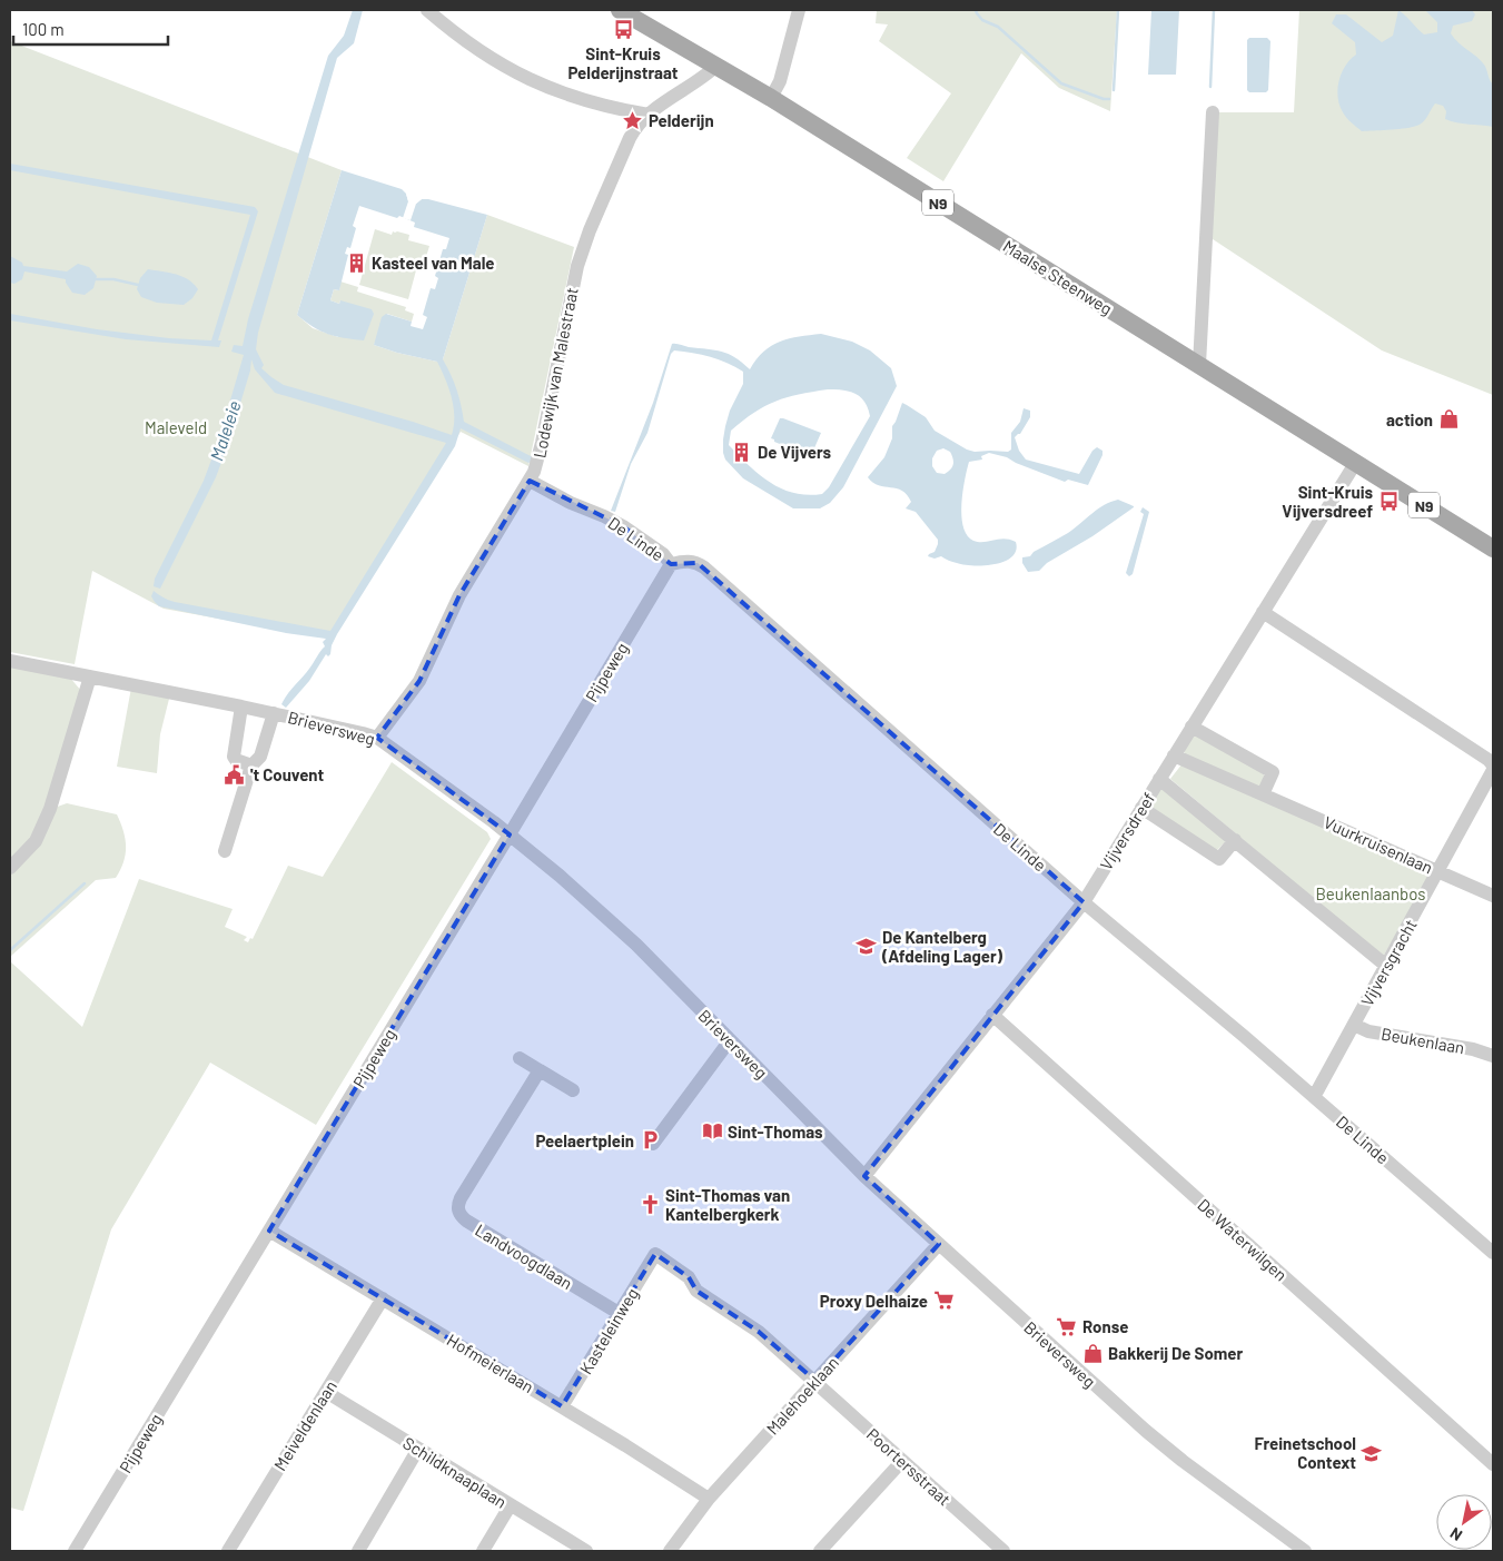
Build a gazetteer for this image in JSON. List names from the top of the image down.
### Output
{
  "streets": {
    "main road": ["N9", "Maalse Steenweg"],
    "street": [
      "Lodewijk van Malestraat",
      "De Linde",
      "Pijpeweg",
      "Brieversweg",
      "Vijversdreef",
      "Vuurkruisenlaan",
      "Vijversgracht",
      "Beukenlaan",
      "De Waterwilgen",
      "Landvoogdlaan",
      "Kasteleinweg",
      "Hofmeierlaan",
      "Malehoeklaan",
      "Meiveldenlaan",
      "Poortersstraat",
      "Schildknaaplaan"
    ]
  },
  "crossings": [
    ["Maalse Steenweg", "Lodewijk van Malestraat"],
    ["Maalse Steenweg", "Vijversdreef"],
    ["Lodewijk van Malestraat", "De Linde"],
    ["Lodewijk van Malestraat", "Brieversweg"],
    ["De Linde", "Pijpeweg"],
    ["De Linde", "Vijversdreef"],
    ["De Linde", "Vijversgracht"],
    ["Pijpeweg", "Brieversweg"],
    ["Pijpeweg", "Hofmeierlaan"],
    ["Brieversweg", "Vijversdreef"],
    ["Brieversweg", "Malehoeklaan"],
    ["Vijversdreef", "Vuurkruisenlaan"],
    ["Vijversdreef", "Vijversgracht"],
    ["Vijversdreef", "De Waterwilgen"],
    ["Vuurkruisenlaan", "Vijversgracht"],
    ["Vijversgracht", "Beukenlaan"],
    ["Landvoogdlaan", "Kasteleinweg"],
    ["Kasteleinweg", "Hofmeierlaan"],
    ["Kasteleinweg", "Poortersstraat"],
    ["Hofmeierlaan", "Malehoeklaan"],
    ["Hofmeierlaan", "Meiveldenlaan"],
    ["Malehoeklaan", "Poortersstraat"],
    ["Meiveldenlaan", "Schildknaaplaan"]
  ],
  "water": ["Maleleie"],
  "parks": ["Maleveld", "Beukenlaanbos"],
  "places": {
    "bus stop": ["Sint-Kruis Pelderijnstraat", "Sint-Kruis Vijversdreef"],
    "place": ["Pelderijn"],
    "building": ["Kasteel van Male", "De Vijvers"],
    "shop": ["action", "Bakkerij De Somer"],
    "public building": ["'t Couvent"],
    "school or university": ["De Kantelberg (Afdeling Lager)", "Freinetschool Context"],
    "library": ["Sint-Thomas"],
    "parking": ["Peelaertplein"],
    "church": ["Sint-Thomas van Kantelbergkerk"],
    "supermarket": ["Proxy Delhaize", "Ronse"]
  },
  "scale_bar": "100 m",
  "north": "bottom left"
}
